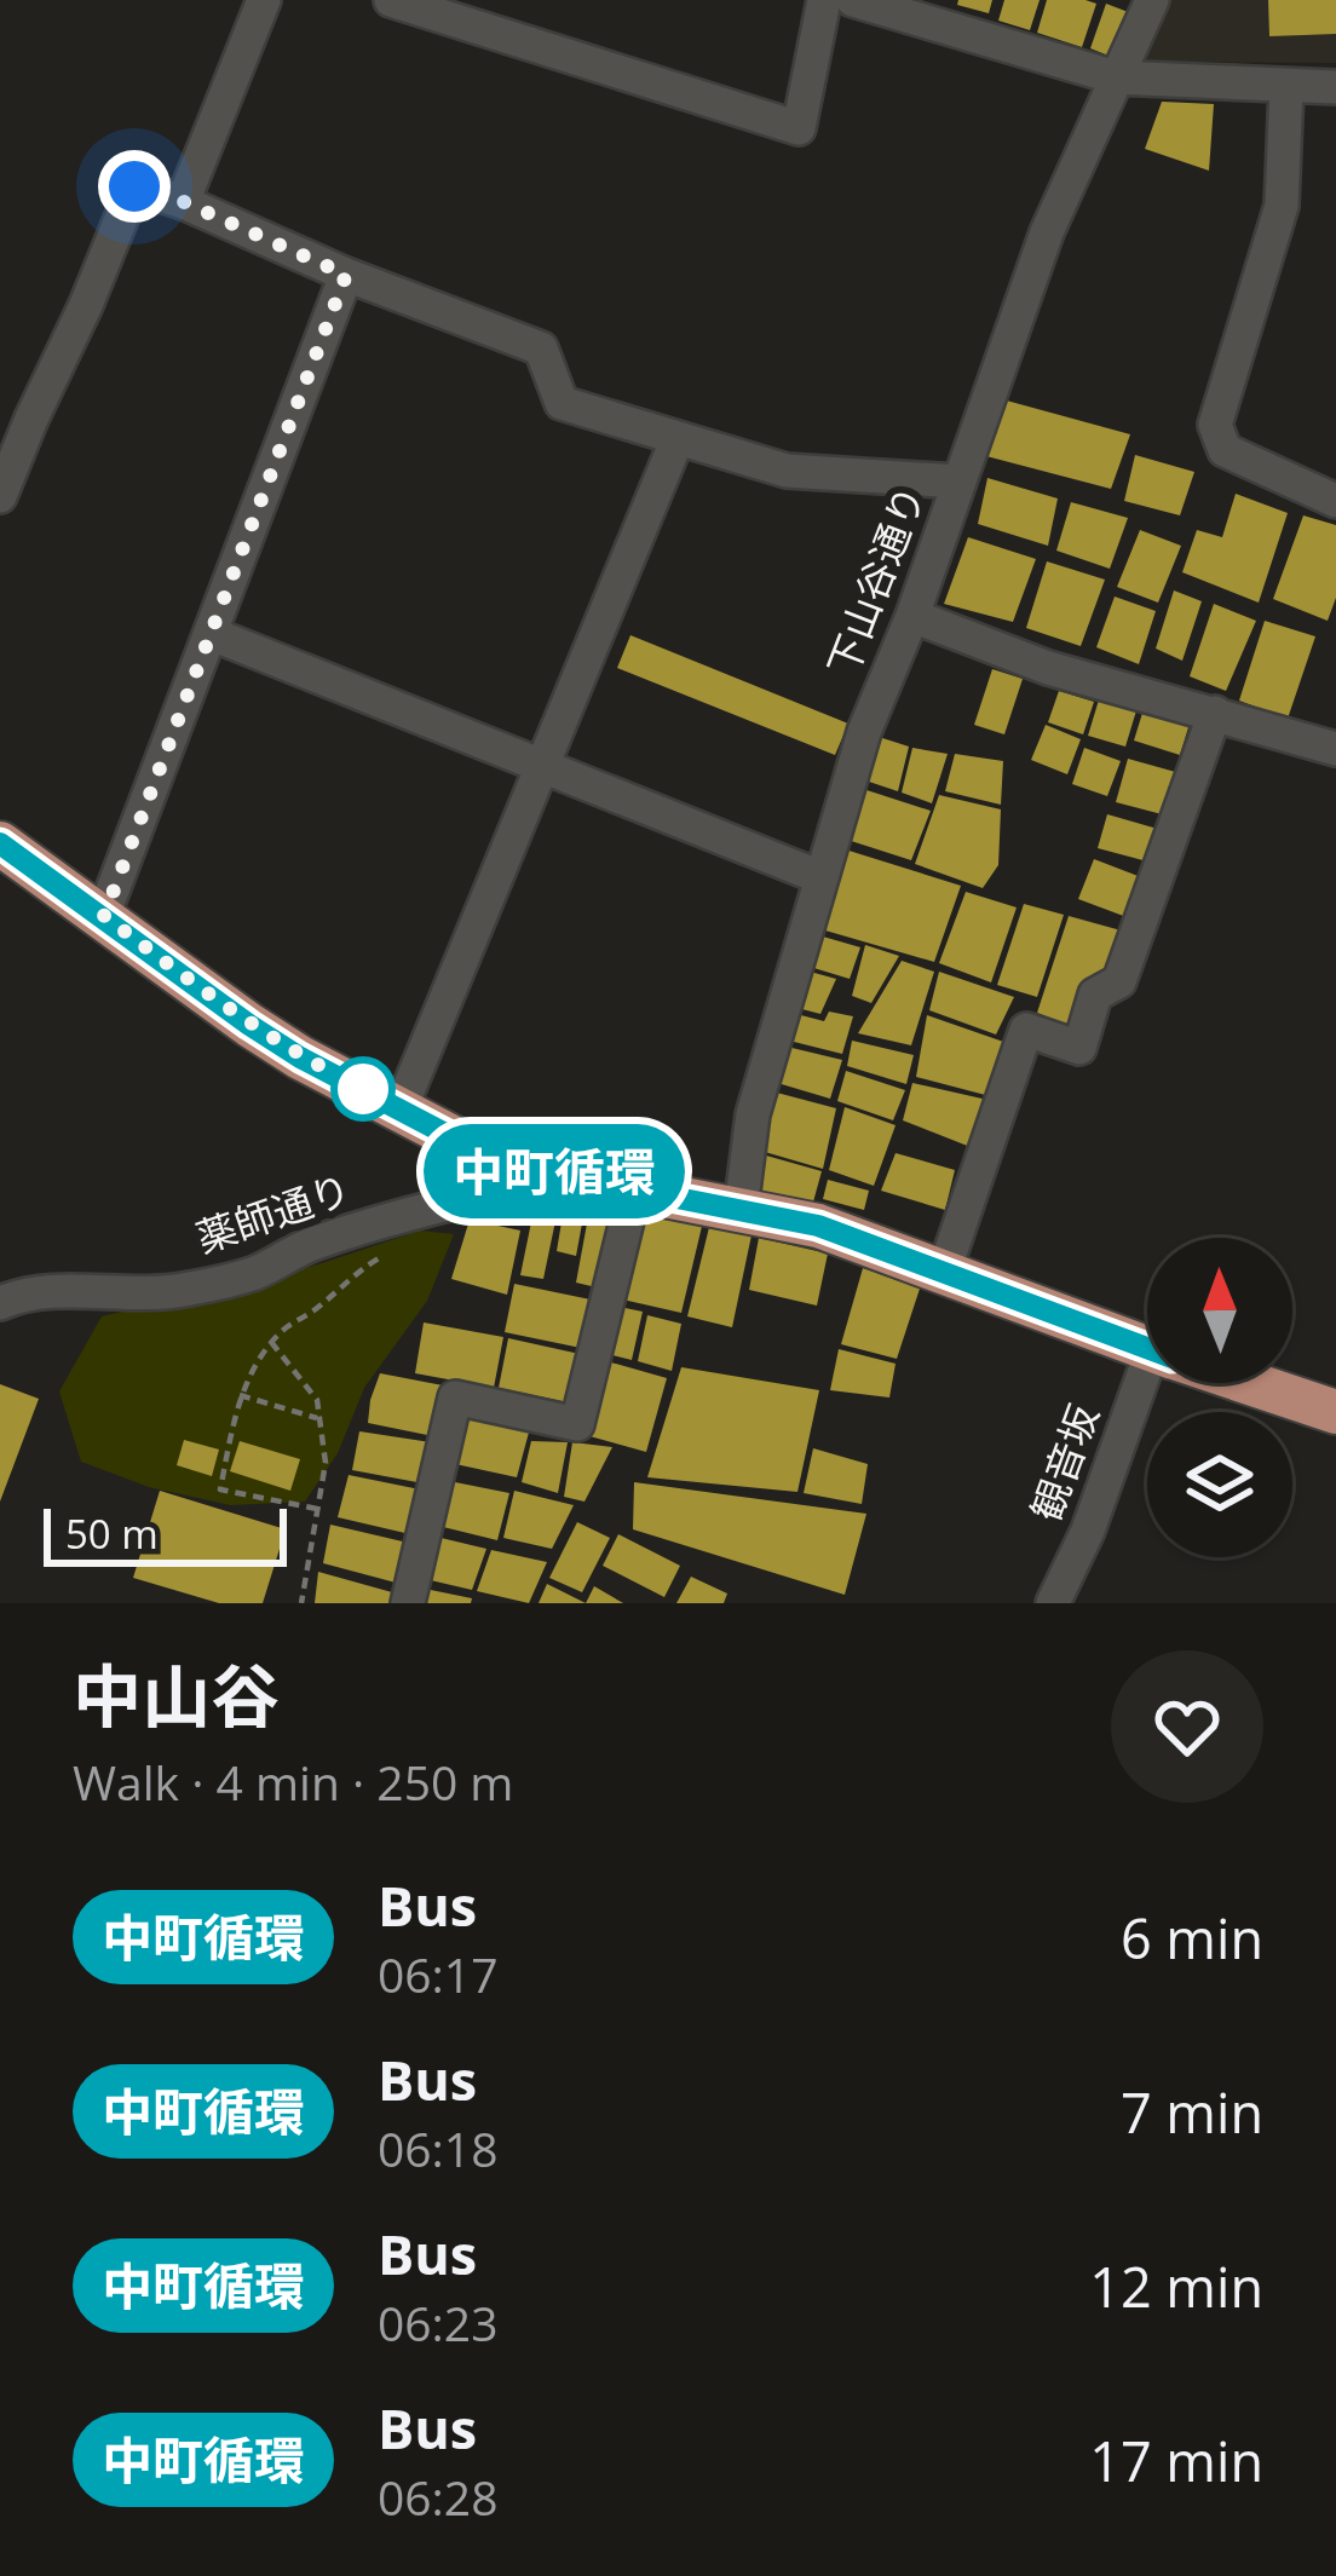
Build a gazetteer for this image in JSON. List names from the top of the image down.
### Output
{
  "streets": {
    "street": ["下山谷通り", "薬師通り", "観音坂"]
  },
  "lines": ["bus line 中町循環"],
  "scale_bar": "50 m",
  "north": "top",
  "page": {
    "on_map": "中町循環",
    "scale": "50 m",
    "heading": ["中山谷", "Walk · 4 min · 250 m"],
    "list": [
      {
        "mark": "中町循環",
        "name": "Bus",
        "note": "06:17",
        "value": "6 min"
      },
      {
        "mark": "中町循環",
        "name": "Bus",
        "note": "06:18",
        "value": "7 min"
      },
      {
        "mark": "中町循環",
        "name": "Bus",
        "note": "06:23",
        "value": "12 min"
      },
      {
        "mark": "中町循環",
        "name": "Bus",
        "note": "06:28",
        "value": "17 min"
      }
    ]
  }
}
